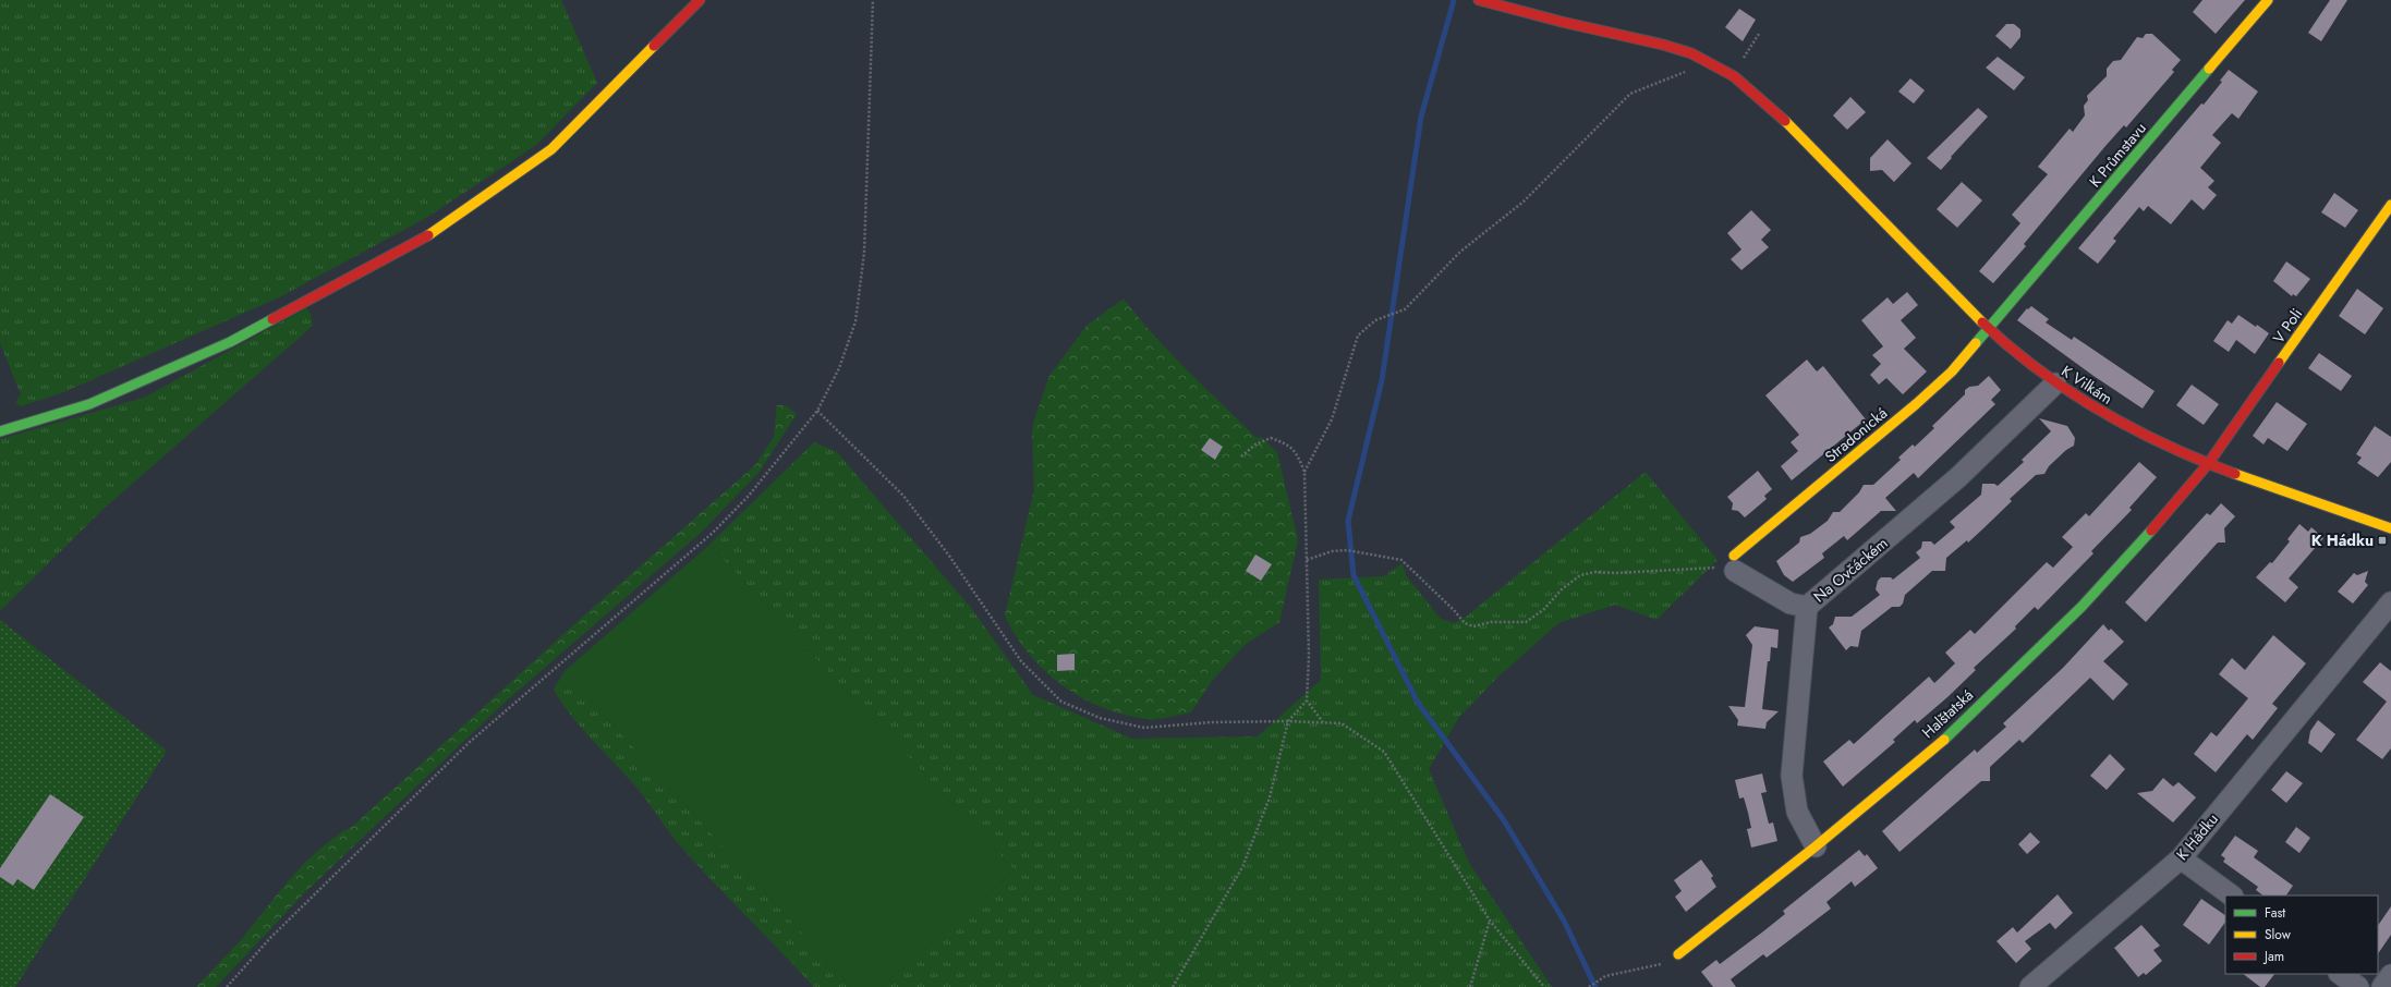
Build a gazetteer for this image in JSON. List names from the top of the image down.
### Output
{
  "streets": {
    "street": [
      "K Průmstavu",
      "V Poli",
      "K Vilkám",
      "Stradonická",
      "Na Ovčáckém",
      "Halštatská",
      "K Hádku"
    ]
  },
  "crossings": [
    ["K Průmstavu", "K Vilkám"],
    ["K Průmstavu", "Stradonická"],
    ["V Poli", "K Vilkám"],
    ["V Poli", "Halštatská"],
    ["K Vilkám", "Stradonická"],
    ["K Vilkám", "Na Ovčáckém"],
    ["K Vilkám", "Halštatská"],
    ["Na Ovčáckém", "Halštatská"]
  ],
  "places": {
    "transit": ["K Hádku"]
  },
  "legend": ["Fast", "Slow", "Jam"]
}
